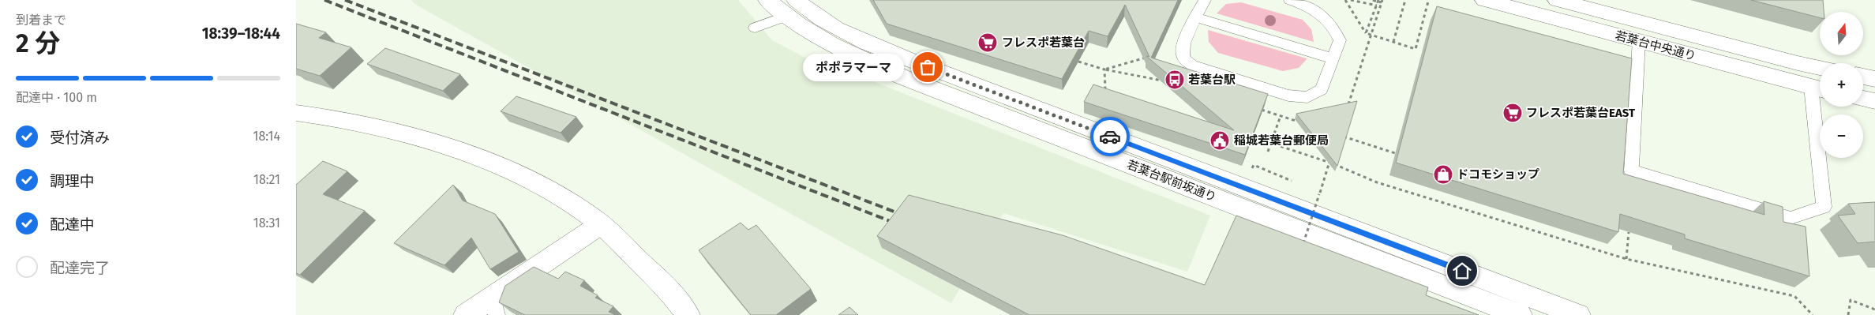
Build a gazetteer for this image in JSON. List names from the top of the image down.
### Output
{
  "streets": {
    "street": ["若葉台中央通り", "若葉台駅前坂通り"]
  },
  "places": {
    "supermarket": ["フレスポ若葉台", "フレスポ若葉台EAST"],
    "other": ["ポポラマーマ"],
    "bus stop": ["若葉台駅"],
    "public building": ["稲城若葉台郵便局"],
    "shop": ["ドコモショップ"]
  },
  "north": "top",
  "page": {
    "heading": ["2 分", "到着まで", "18:39–18:44"],
    "map_buttons": ["+", "−"],
    "bubble": "ポポラマーマ",
    "bar": "配達中 · 100 m",
    "list": [
      ["受付済み", "18:14"],
      ["調理中", "18:21"],
      ["配達中", "18:31"],
      "配達完了"
    ]
  }
}
